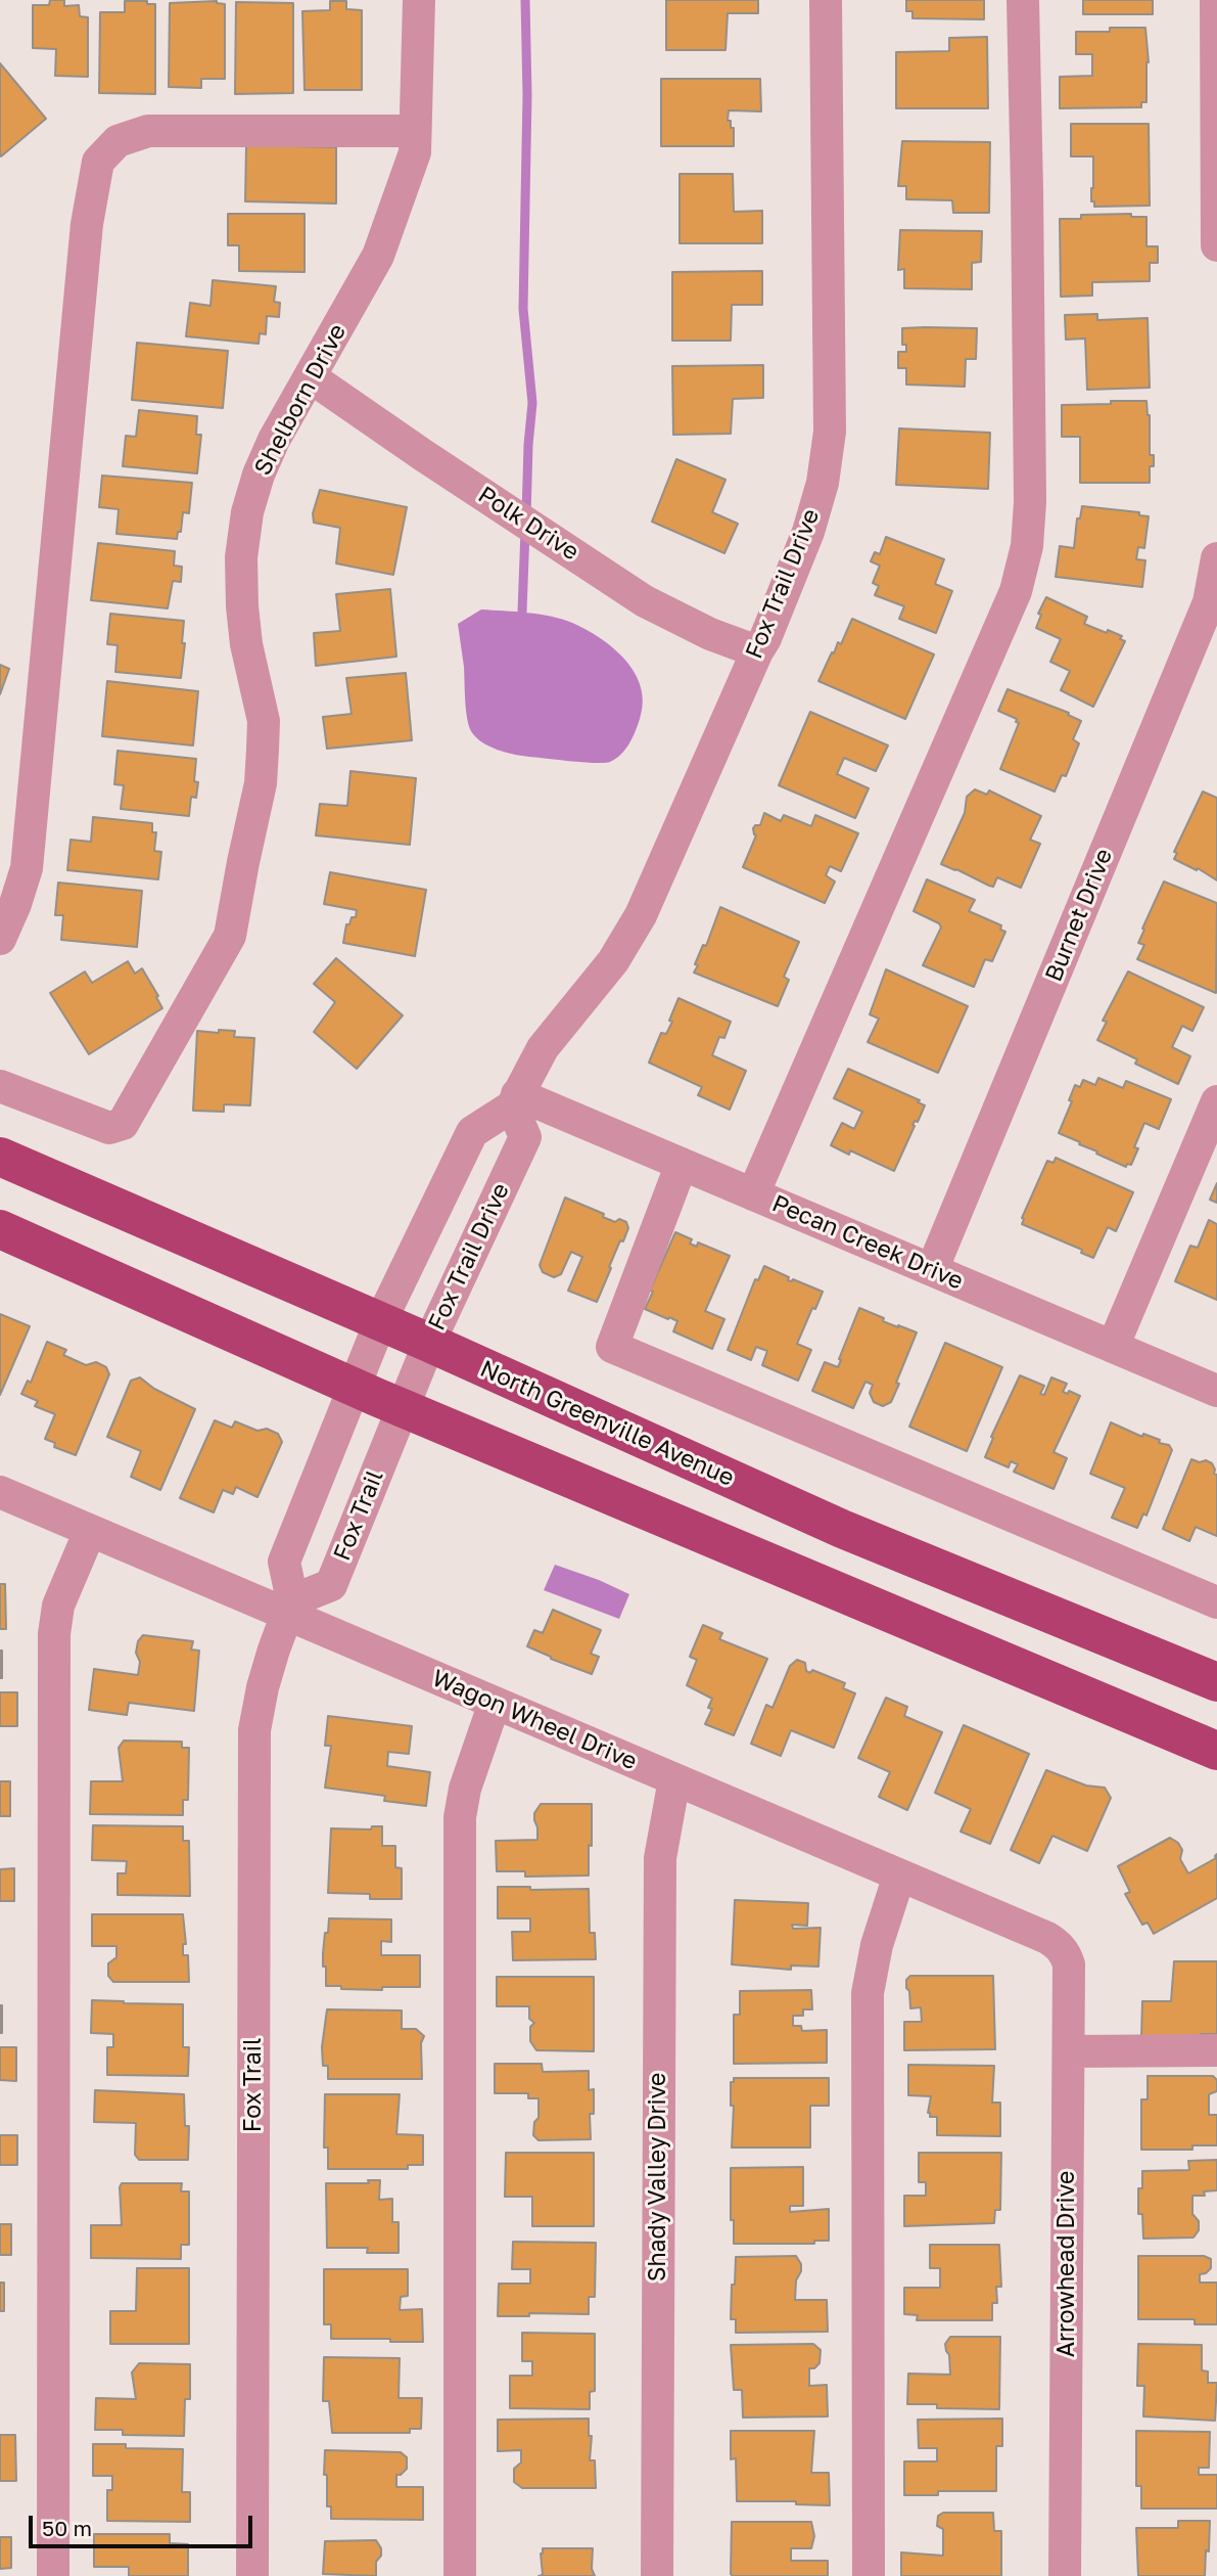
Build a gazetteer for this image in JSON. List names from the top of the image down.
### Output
{
  "streets": {
    "main road": ["North Greenville Avenue"],
    "street": [
      "Shelborn Drive",
      "Polk Drive",
      "Fox Trail Drive",
      "Burnet Drive",
      "Pecan Creek Drive",
      "Fox Trail",
      "Wagon Wheel Drive",
      "Shady Valley Drive",
      "Arrowhead Drive"
    ]
  },
  "crossings": [
    ["Shelborn Drive", "Polk Drive"],
    ["Polk Drive", "Fox Trail Drive"],
    ["Fox Trail Drive", "Pecan Creek Drive"],
    ["Fox Trail Drive", "North Greenville Avenue"],
    ["Fox Trail Drive", "Fox Trail"],
    ["Burnet Drive", "Pecan Creek Drive"],
    ["Fox Trail", "Wagon Wheel Drive"],
    ["Wagon Wheel Drive", "Shady Valley Drive"],
    ["Wagon Wheel Drive", "Arrowhead Drive"]
  ],
  "scale_bar": "50 m"
}
